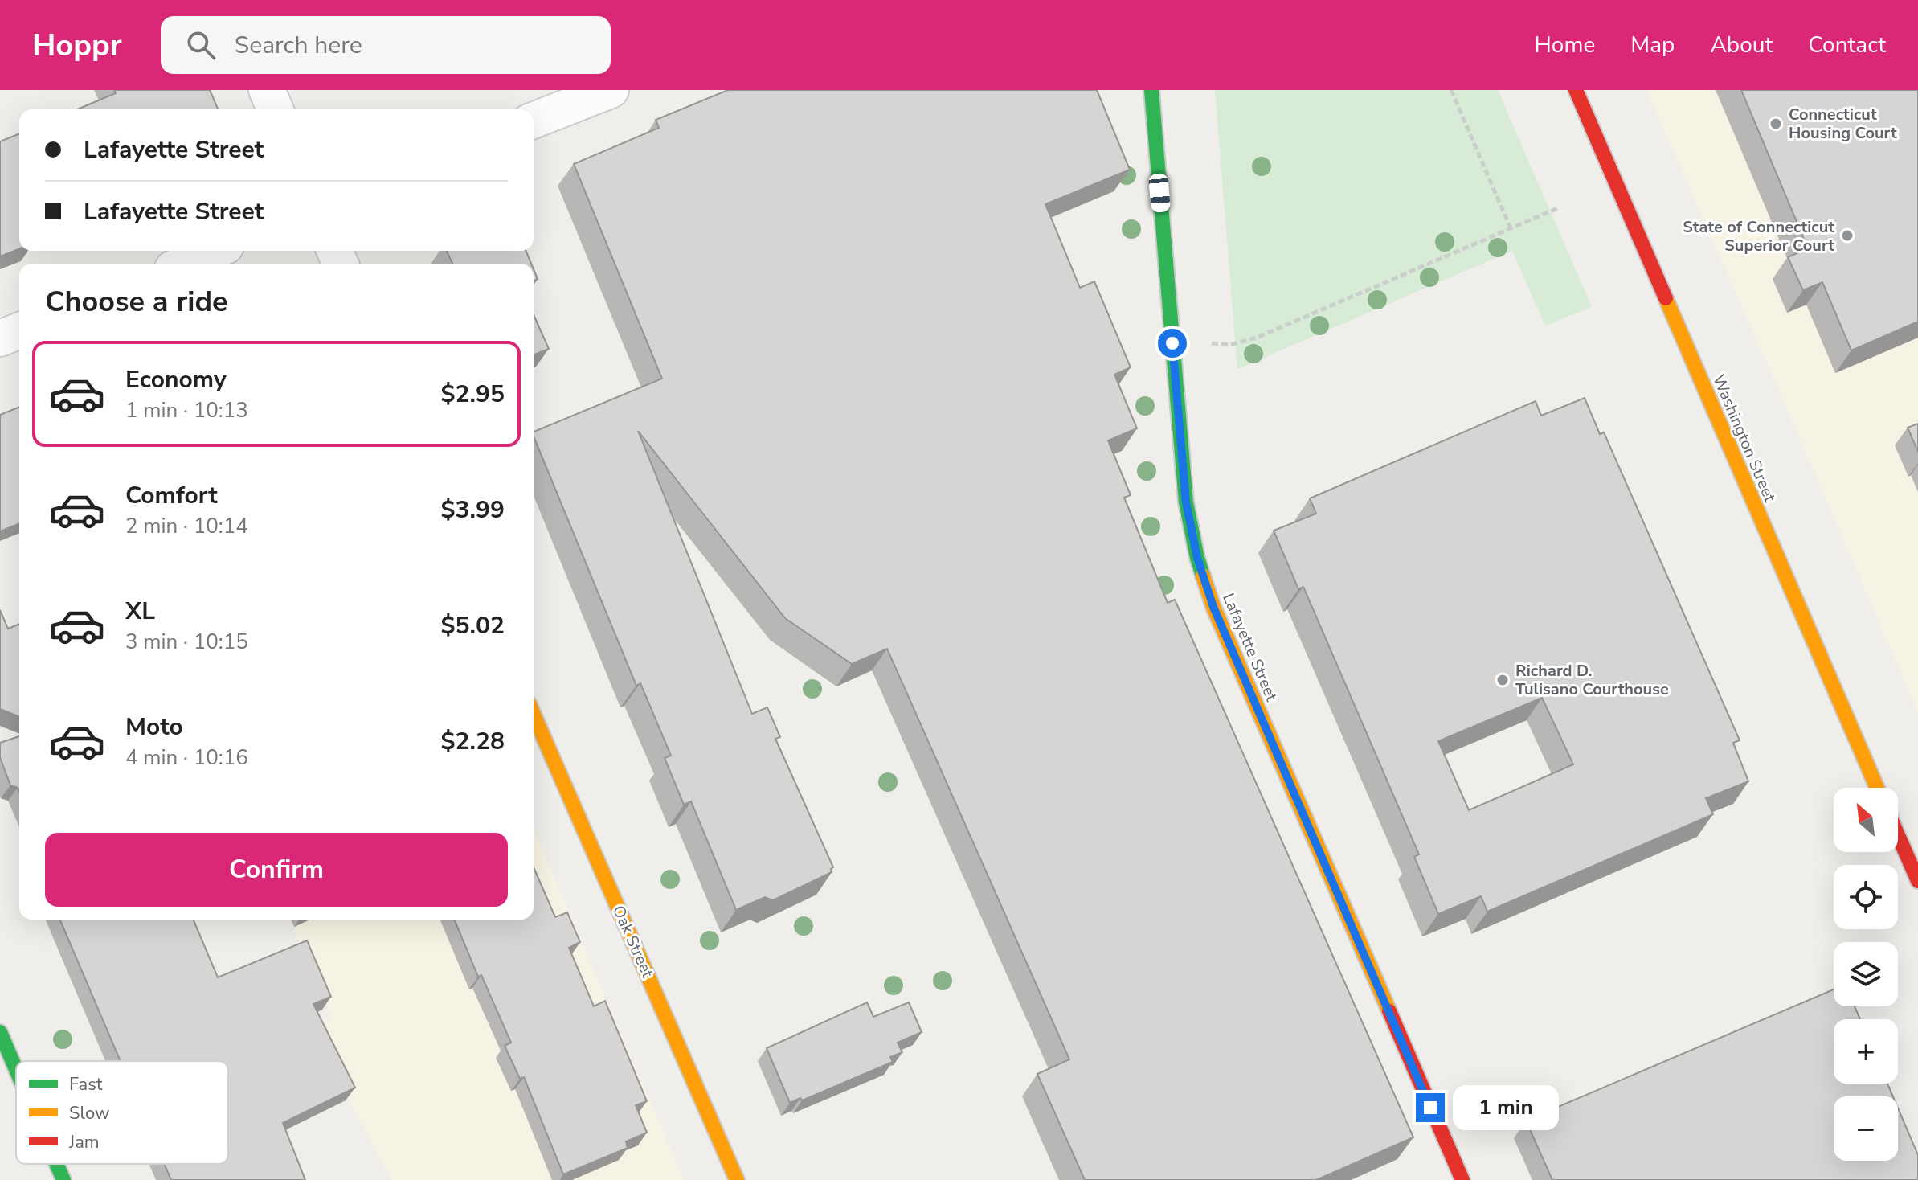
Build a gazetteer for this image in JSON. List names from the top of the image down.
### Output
{
  "streets": {
    "street": ["Washington Street", "Lafayette Street", "Oak Street"]
  },
  "places": ["Connecticut Housing Court", "State of Connecticut Superior Court", "Richard D. Tulisano Courthouse"],
  "legend": ["Fast", "Slow", "Jam"],
  "north": "top left",
  "page": {
    "header": "Hoppr",
    "search": "Search here",
    "nav": [
      "Home",
      "Map",
      "About",
      "Contact"
    ],
    "banner": ["Lafayette Street", "Lafayette Street"],
    "heading": "Choose a ride",
    "list": [
      {
        "name": "Economy",
        "note": "1 min · 10:13",
        "value": "$2.95"
      },
      {
        "name": "Comfort",
        "note": "2 min · 10:14",
        "value": "$3.99"
      },
      {
        "name": "XL",
        "note": "3 min · 10:15",
        "value": "$5.02"
      },
      {
        "name": "Moto",
        "note": "4 min · 10:16",
        "value": "$2.28"
      }
    ],
    "map_buttons": ["+", "−"],
    "buttons": "Confirm",
    "bubble": "1 min"
  }
}
